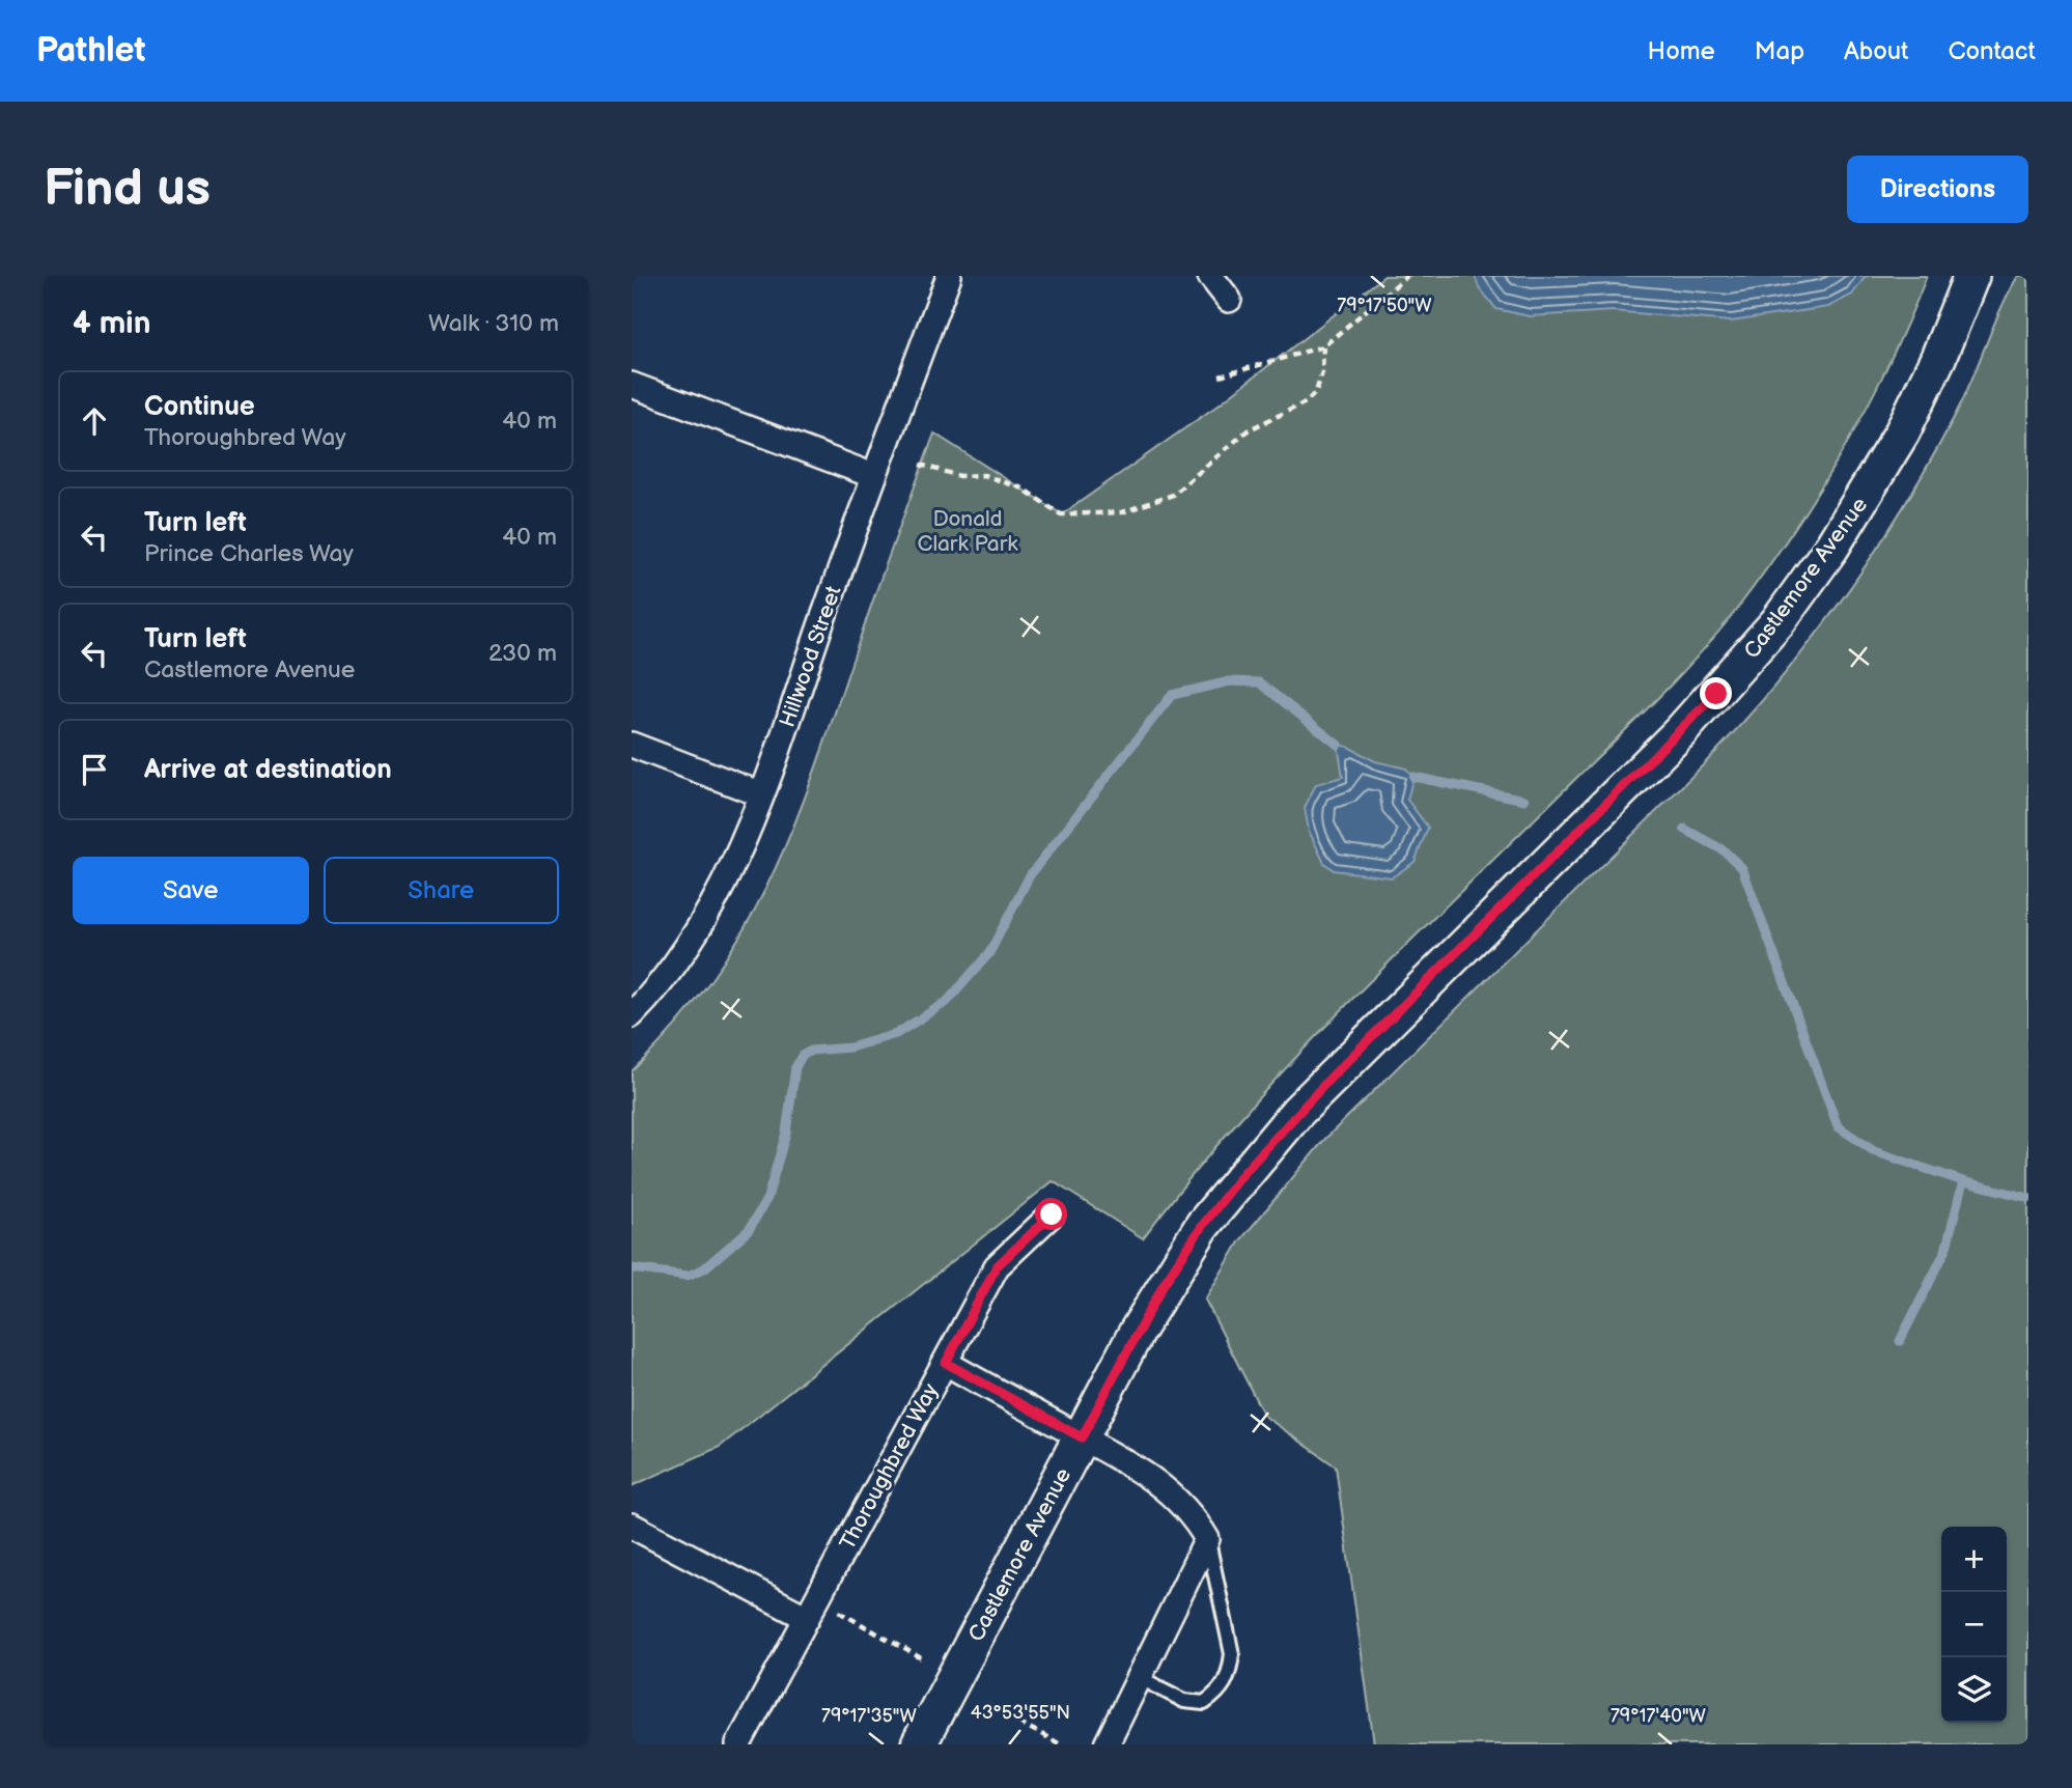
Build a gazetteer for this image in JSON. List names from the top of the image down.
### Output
{
  "streets": {
    "street": ["Castlemore Avenue", "Hillwood Street", "Thoroughbred Way"]
  },
  "parks": ["Donald Clark Park"],
  "page": {
    "header": "Pathlet",
    "nav": [
      "Home",
      "Map",
      "About",
      "Contact"
    ],
    "buttons": [
      "Directions",
      ["Save", "Share"]
    ],
    "title": "Find us",
    "heading": ["4 min", "Walk · 310 m"],
    "list": [
      ["Continue", "Thoroughbred Way", "40 m"],
      ["Turn left", "Prince Charles Way", "40 m"],
      ["Turn left", "Castlemore Avenue", "230 m"],
      "Arrive at destination"
    ],
    "map_buttons": ["+", "−"]
  },
  "coordinates": [
    "79°17'50\"W",
    "43°53'55\"N",
    "79°17'35\"W",
    "79°17'40\"W"
  ]
}
